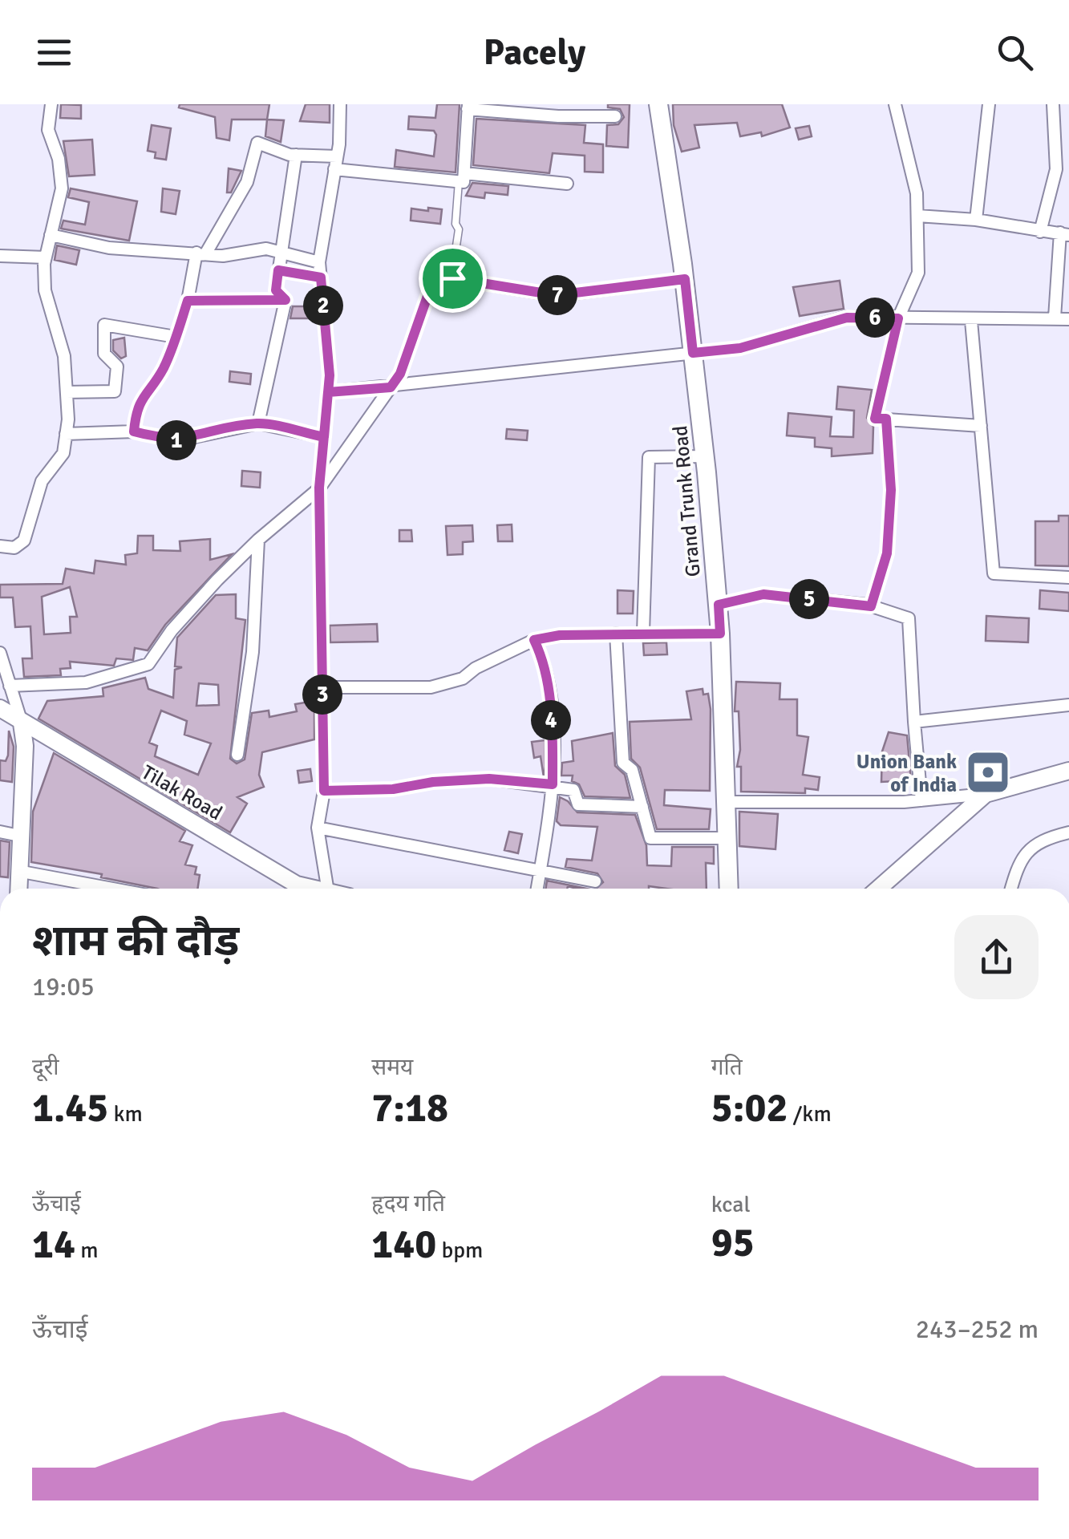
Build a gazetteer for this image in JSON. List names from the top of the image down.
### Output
{
  "streets": {
    "main road": ["Grand Trunk Road", "Tilak Road"]
  },
  "places": {
    "bank": ["Union Bank of India"]
  },
  "page": {
    "header": "Pacely",
    "pins": [
      "7",
      "2",
      "6",
      "1",
      "5",
      "3",
      "4"
    ],
    "heading": ["शाम की दौड़", "19:05"],
    "stats": [
      ["दूरी", "1.45 km"],
      ["समय", "7:18"],
      ["गति", "5:02 /km"],
      ["ऊँचाई", "14 m"],
      ["हृदय गति", "140 bpm"],
      ["kcal", "95"]
    ],
    "chart": ["ऊँचाई", "243–252 m"]
  }
}
